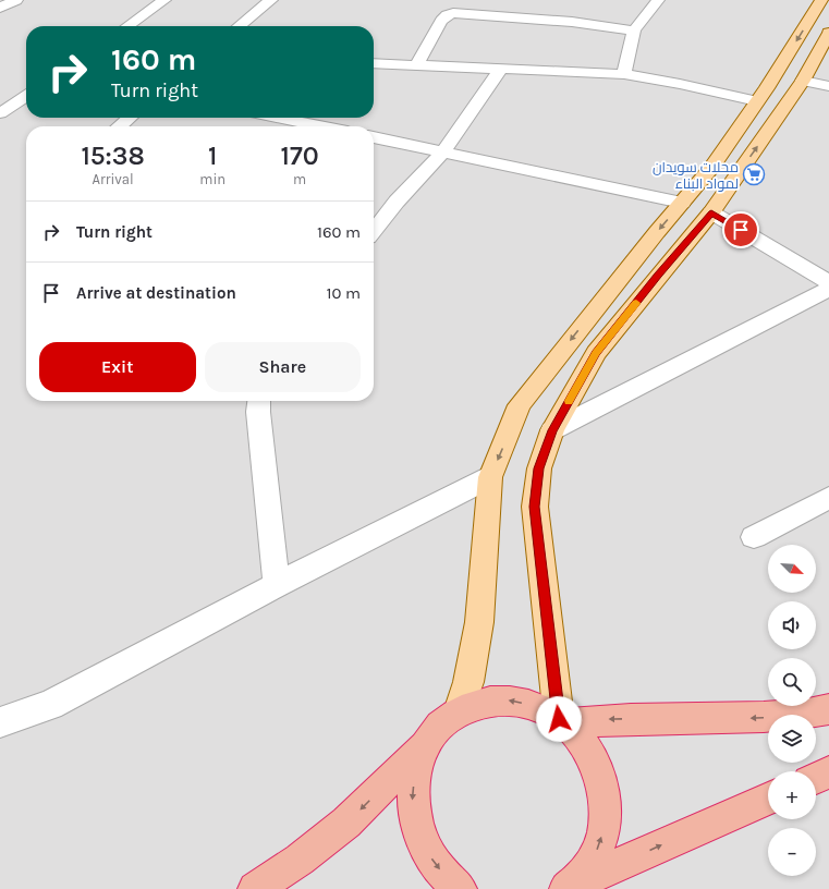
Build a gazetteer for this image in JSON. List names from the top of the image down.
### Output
{
  "places": {
    "supermarket": ["محلات سويدان لمواد البناء"]
  },
  "north": "bottom right",
  "page": {
    "turn": ["160 m", "Turn right"],
    "eta": [
      "15:38",
      "Arrival",
      "1",
      "min",
      "170",
      "m"
    ],
    "list": [
      {
        "name": "Turn right",
        "value": "160 m"
      },
      {
        "name": "Arrive at destination",
        "value": "10 m"
      }
    ],
    "buttons": ["Exit", "Share"],
    "map_buttons": ["+", "−"]
  }
}
